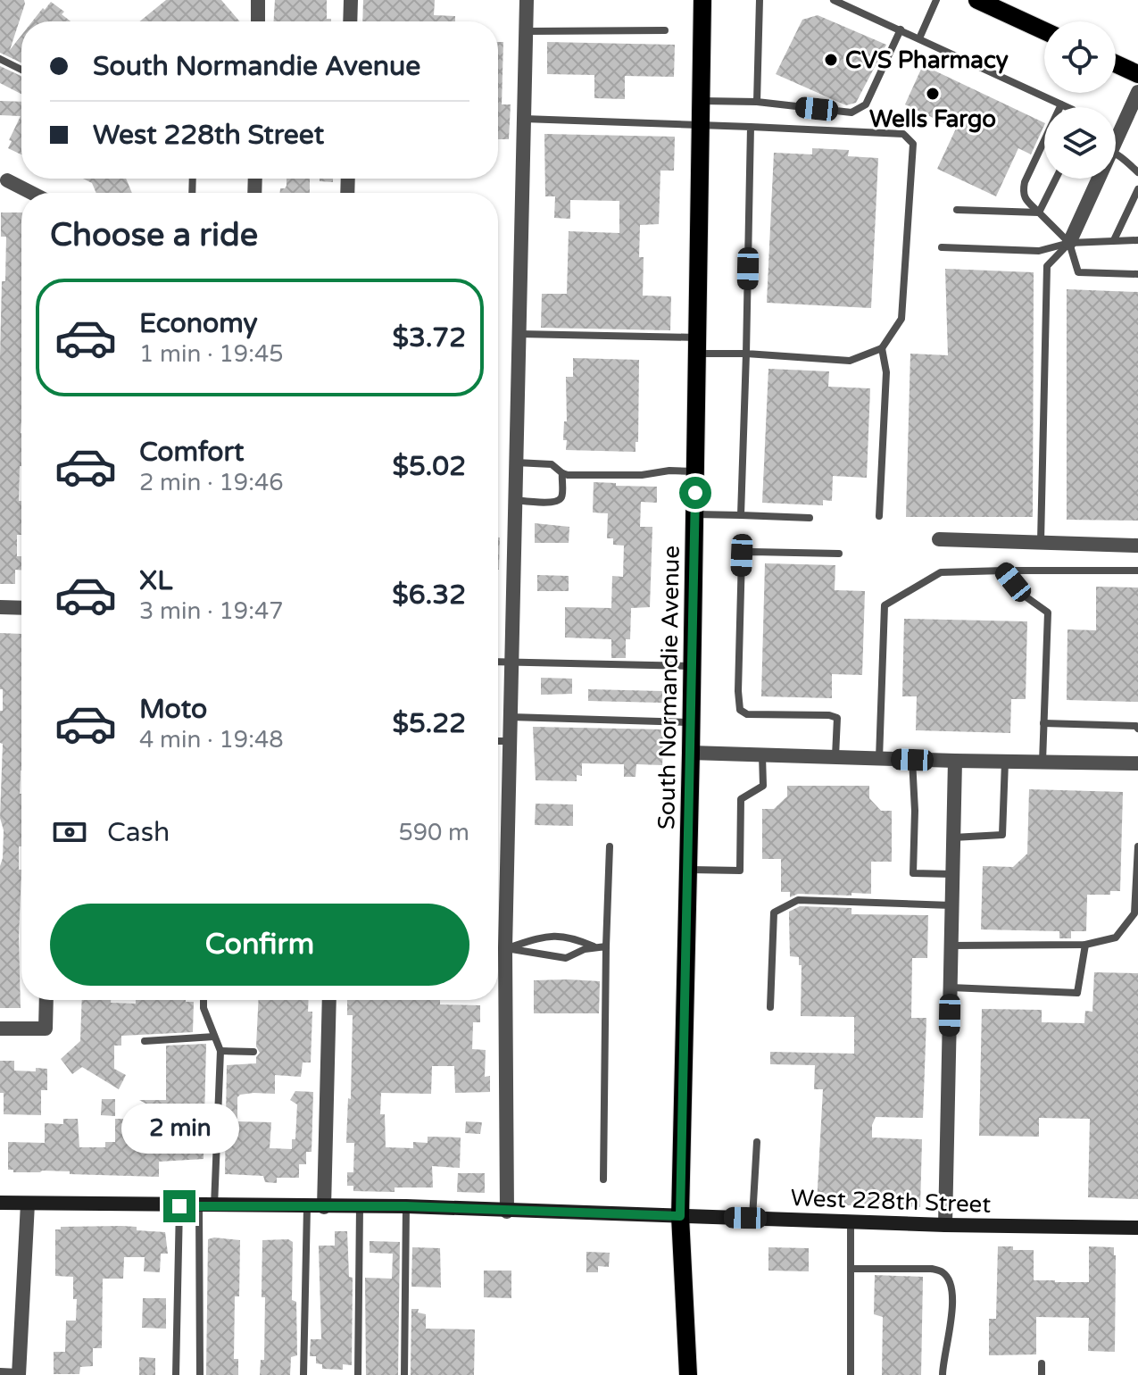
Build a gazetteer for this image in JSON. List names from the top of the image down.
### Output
{
  "streets": {
    "main road": ["South Normandie Avenue"],
    "street": ["West 228th Street"]
  },
  "crossings": [
    ["South Normandie Avenue", "West 228th Street"]
  ],
  "places": ["CVS Pharmacy", "Wells Fargo"],
  "page": {
    "banner": ["South Normandie Avenue", "West 228th Street"],
    "heading": "Choose a ride",
    "list": [
      {
        "name": "Economy",
        "note": "1 min · 19:45",
        "value": "$3.72"
      },
      {
        "name": "Comfort",
        "note": "2 min · 19:46",
        "value": "$5.02"
      },
      {
        "name": "XL",
        "note": "3 min · 19:47",
        "value": "$6.32"
      },
      {
        "name": "Moto",
        "note": "4 min · 19:48",
        "value": "$5.22"
      }
    ],
    "pay": ["Cash", "590 m"],
    "buttons": "Confirm",
    "bubble": "2 min"
  }
}
